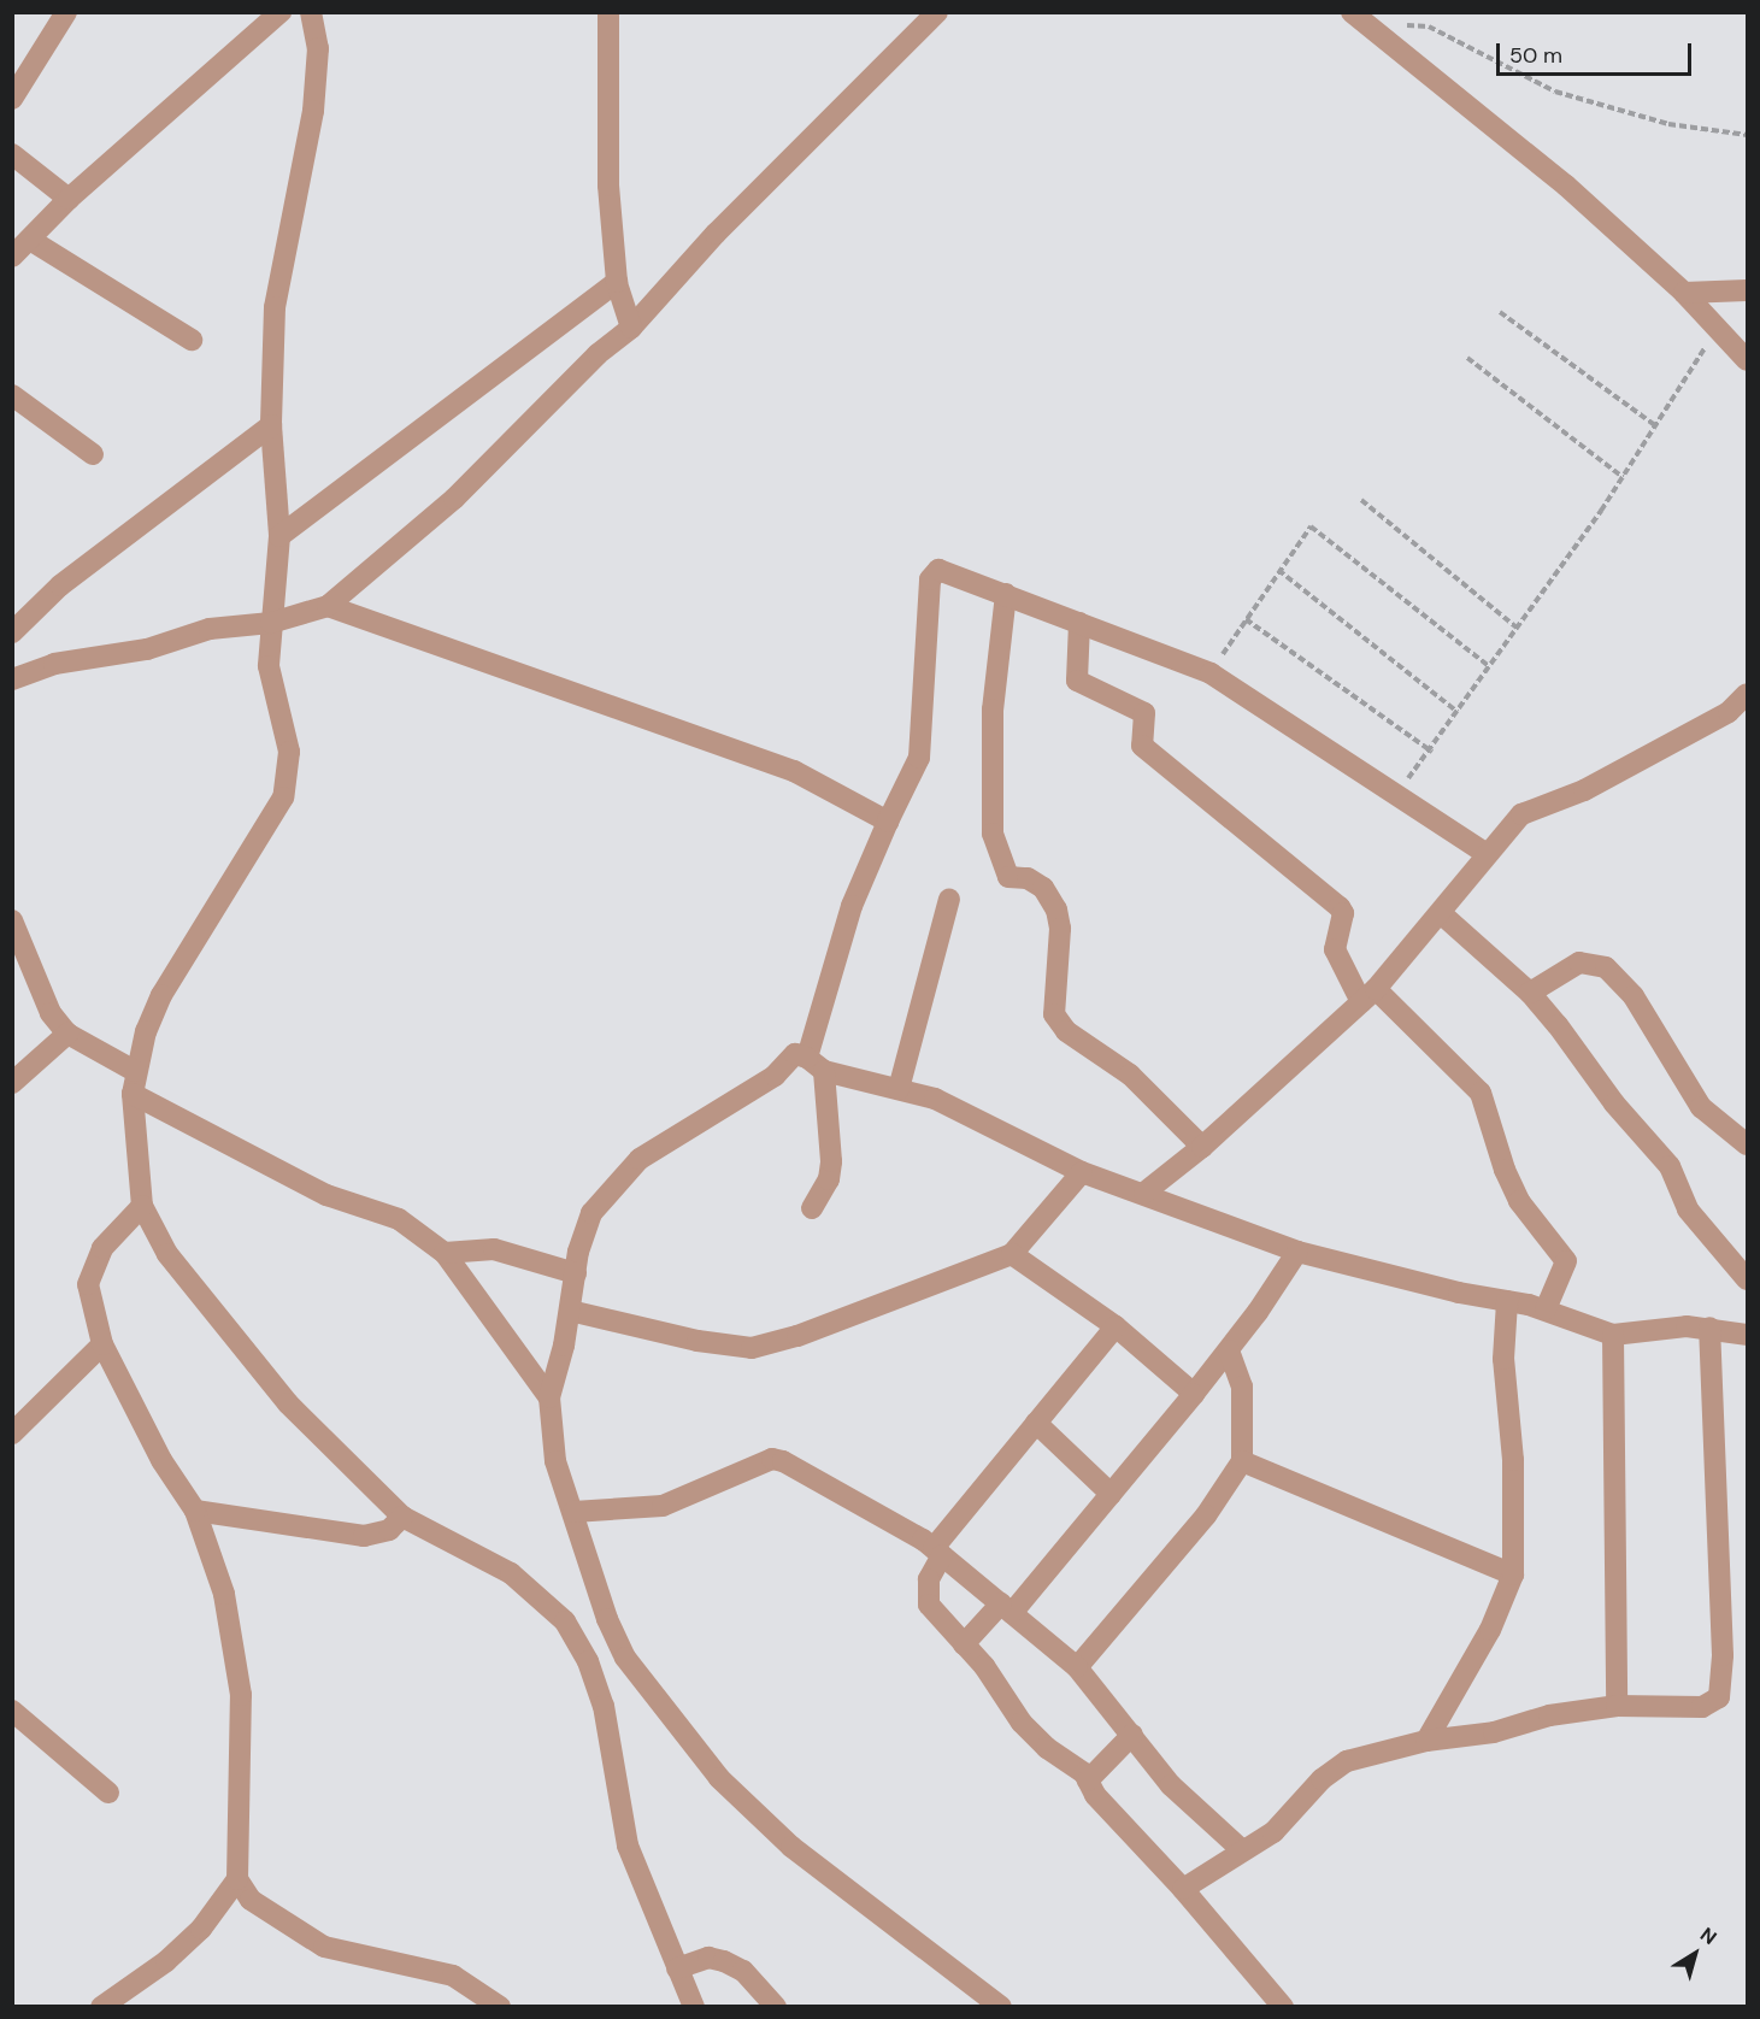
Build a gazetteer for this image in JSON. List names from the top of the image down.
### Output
{
  "scale_bar": "50 m",
  "north": "top right"
}
